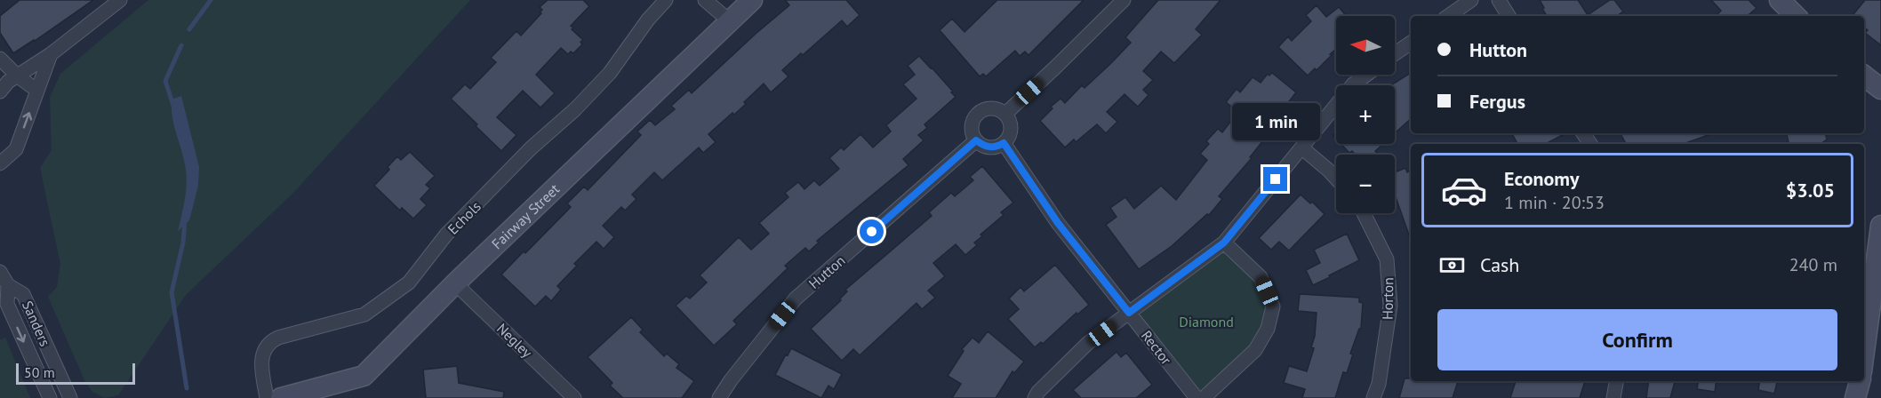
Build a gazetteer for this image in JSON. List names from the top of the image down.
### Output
{
  "streets": {
    "street": [
      "Fairway Street",
      "Echols",
      "Hutton",
      "Horton",
      "Sanders",
      "Negley",
      "Rector"
    ]
  },
  "crossings": [
    ["Fairway Street", "Negley"],
    ["Hutton", "Rector"]
  ],
  "parks": ["Diamond"],
  "scale_bar": "50 m",
  "north": "left",
  "page": {
    "map_buttons": ["+", "−"],
    "banner": ["Hutton", "Fergus"],
    "bubble": "1 min",
    "list": [
      {
        "name": "Economy",
        "note": "1 min · 20:53",
        "value": "$3.05"
      }
    ],
    "pay": ["Cash", "240 m"],
    "buttons": "Confirm",
    "scale": "50 m"
  }
}
